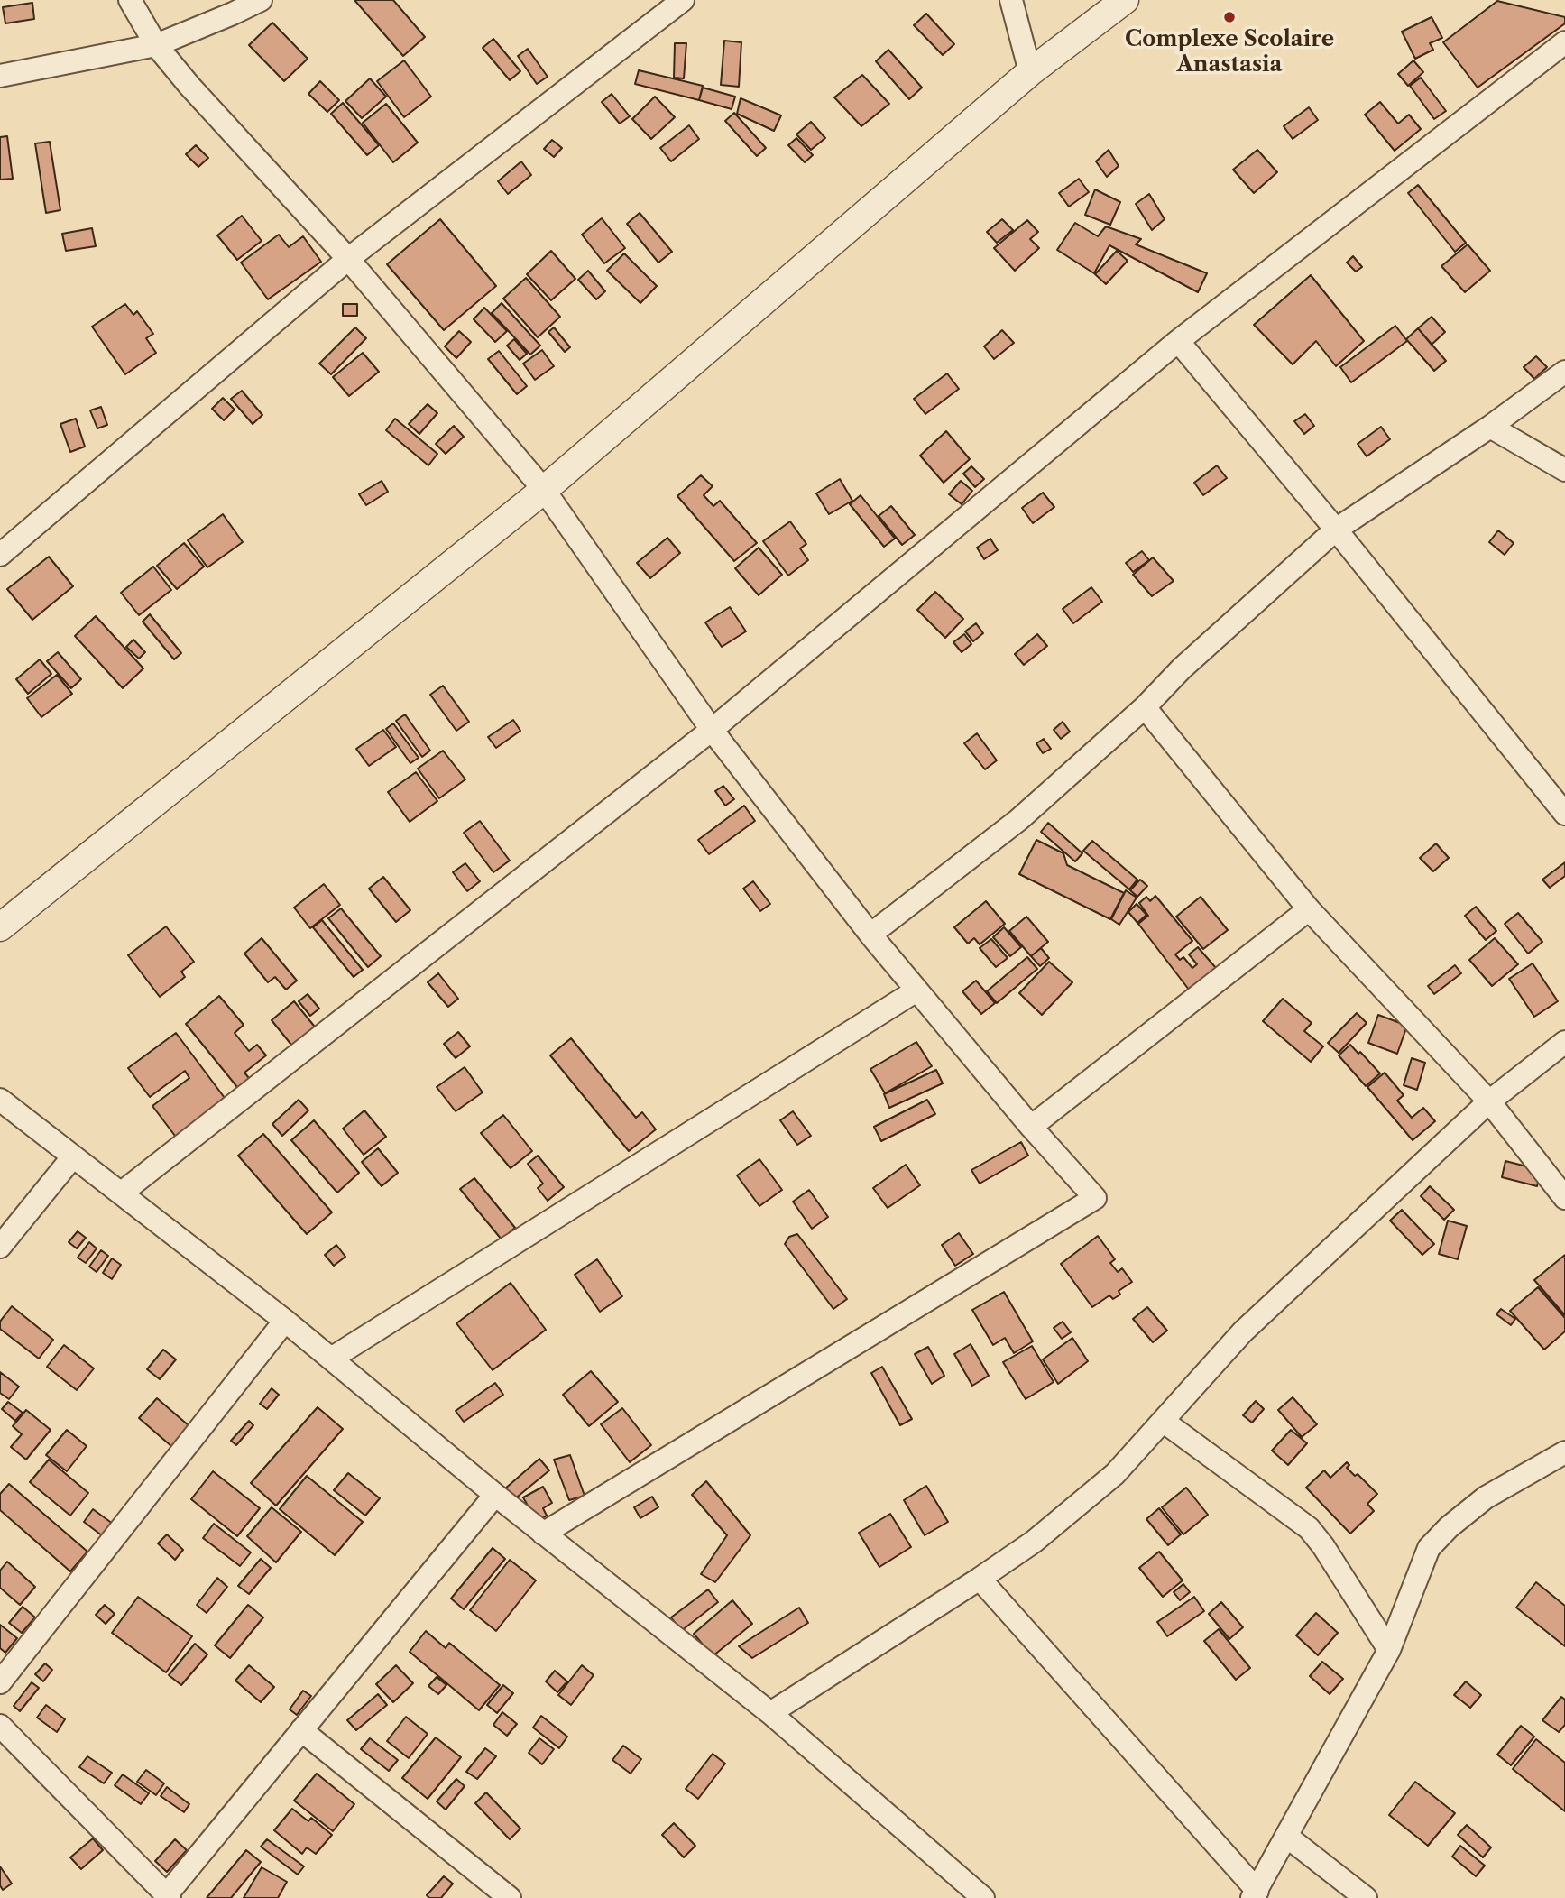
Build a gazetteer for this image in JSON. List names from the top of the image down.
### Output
{
  "places": ["Complexe Scolaire Anastasia"]
}
